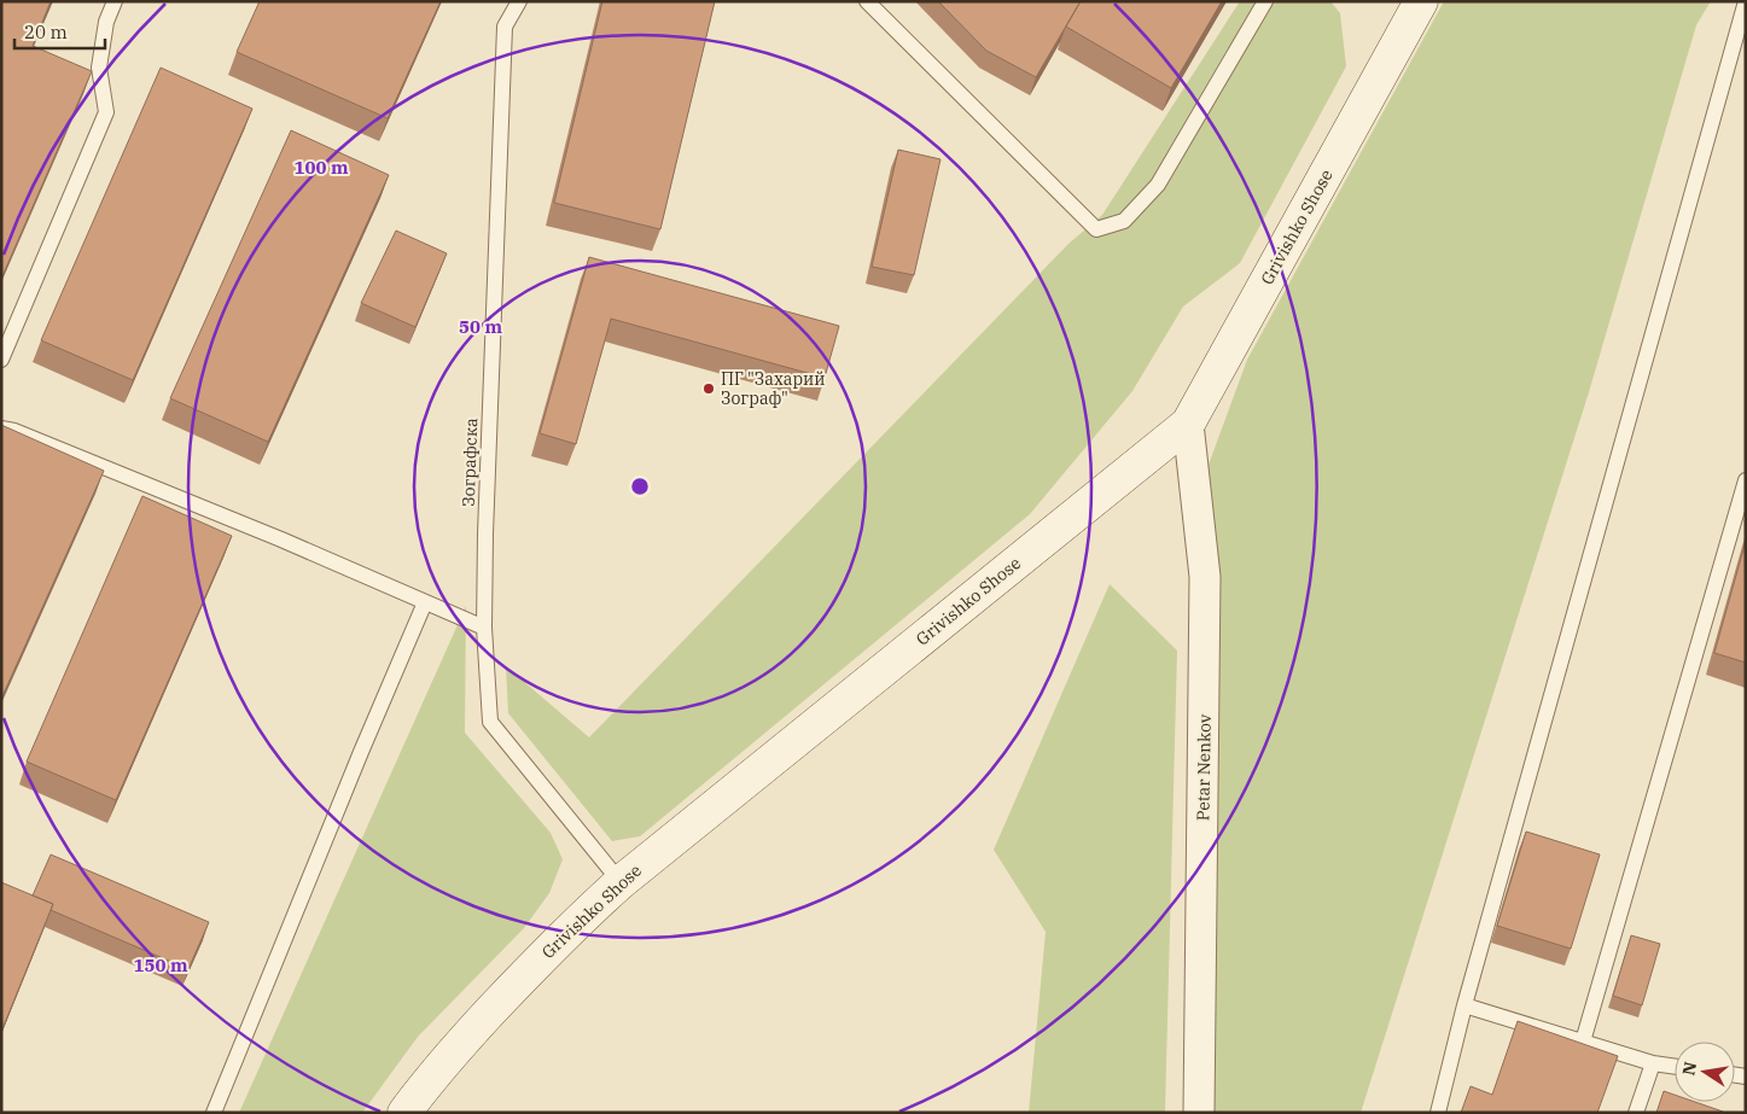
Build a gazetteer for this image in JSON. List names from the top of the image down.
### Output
{
  "streets": {
    "street": ["Grivishko Shose", "Petar Nenkov"],
    "lane": ["Зографска"]
  },
  "crossings": [
    ["Grivishko Shose", "Зографска"],
    ["Grivishko Shose", "Petar Nenkov"]
  ],
  "places": ["ПГ \"Захарий Зограф\""],
  "scale_bar": "20 m",
  "north": "left",
  "rings": ["100 m", "50 m", "150 m"]
}
